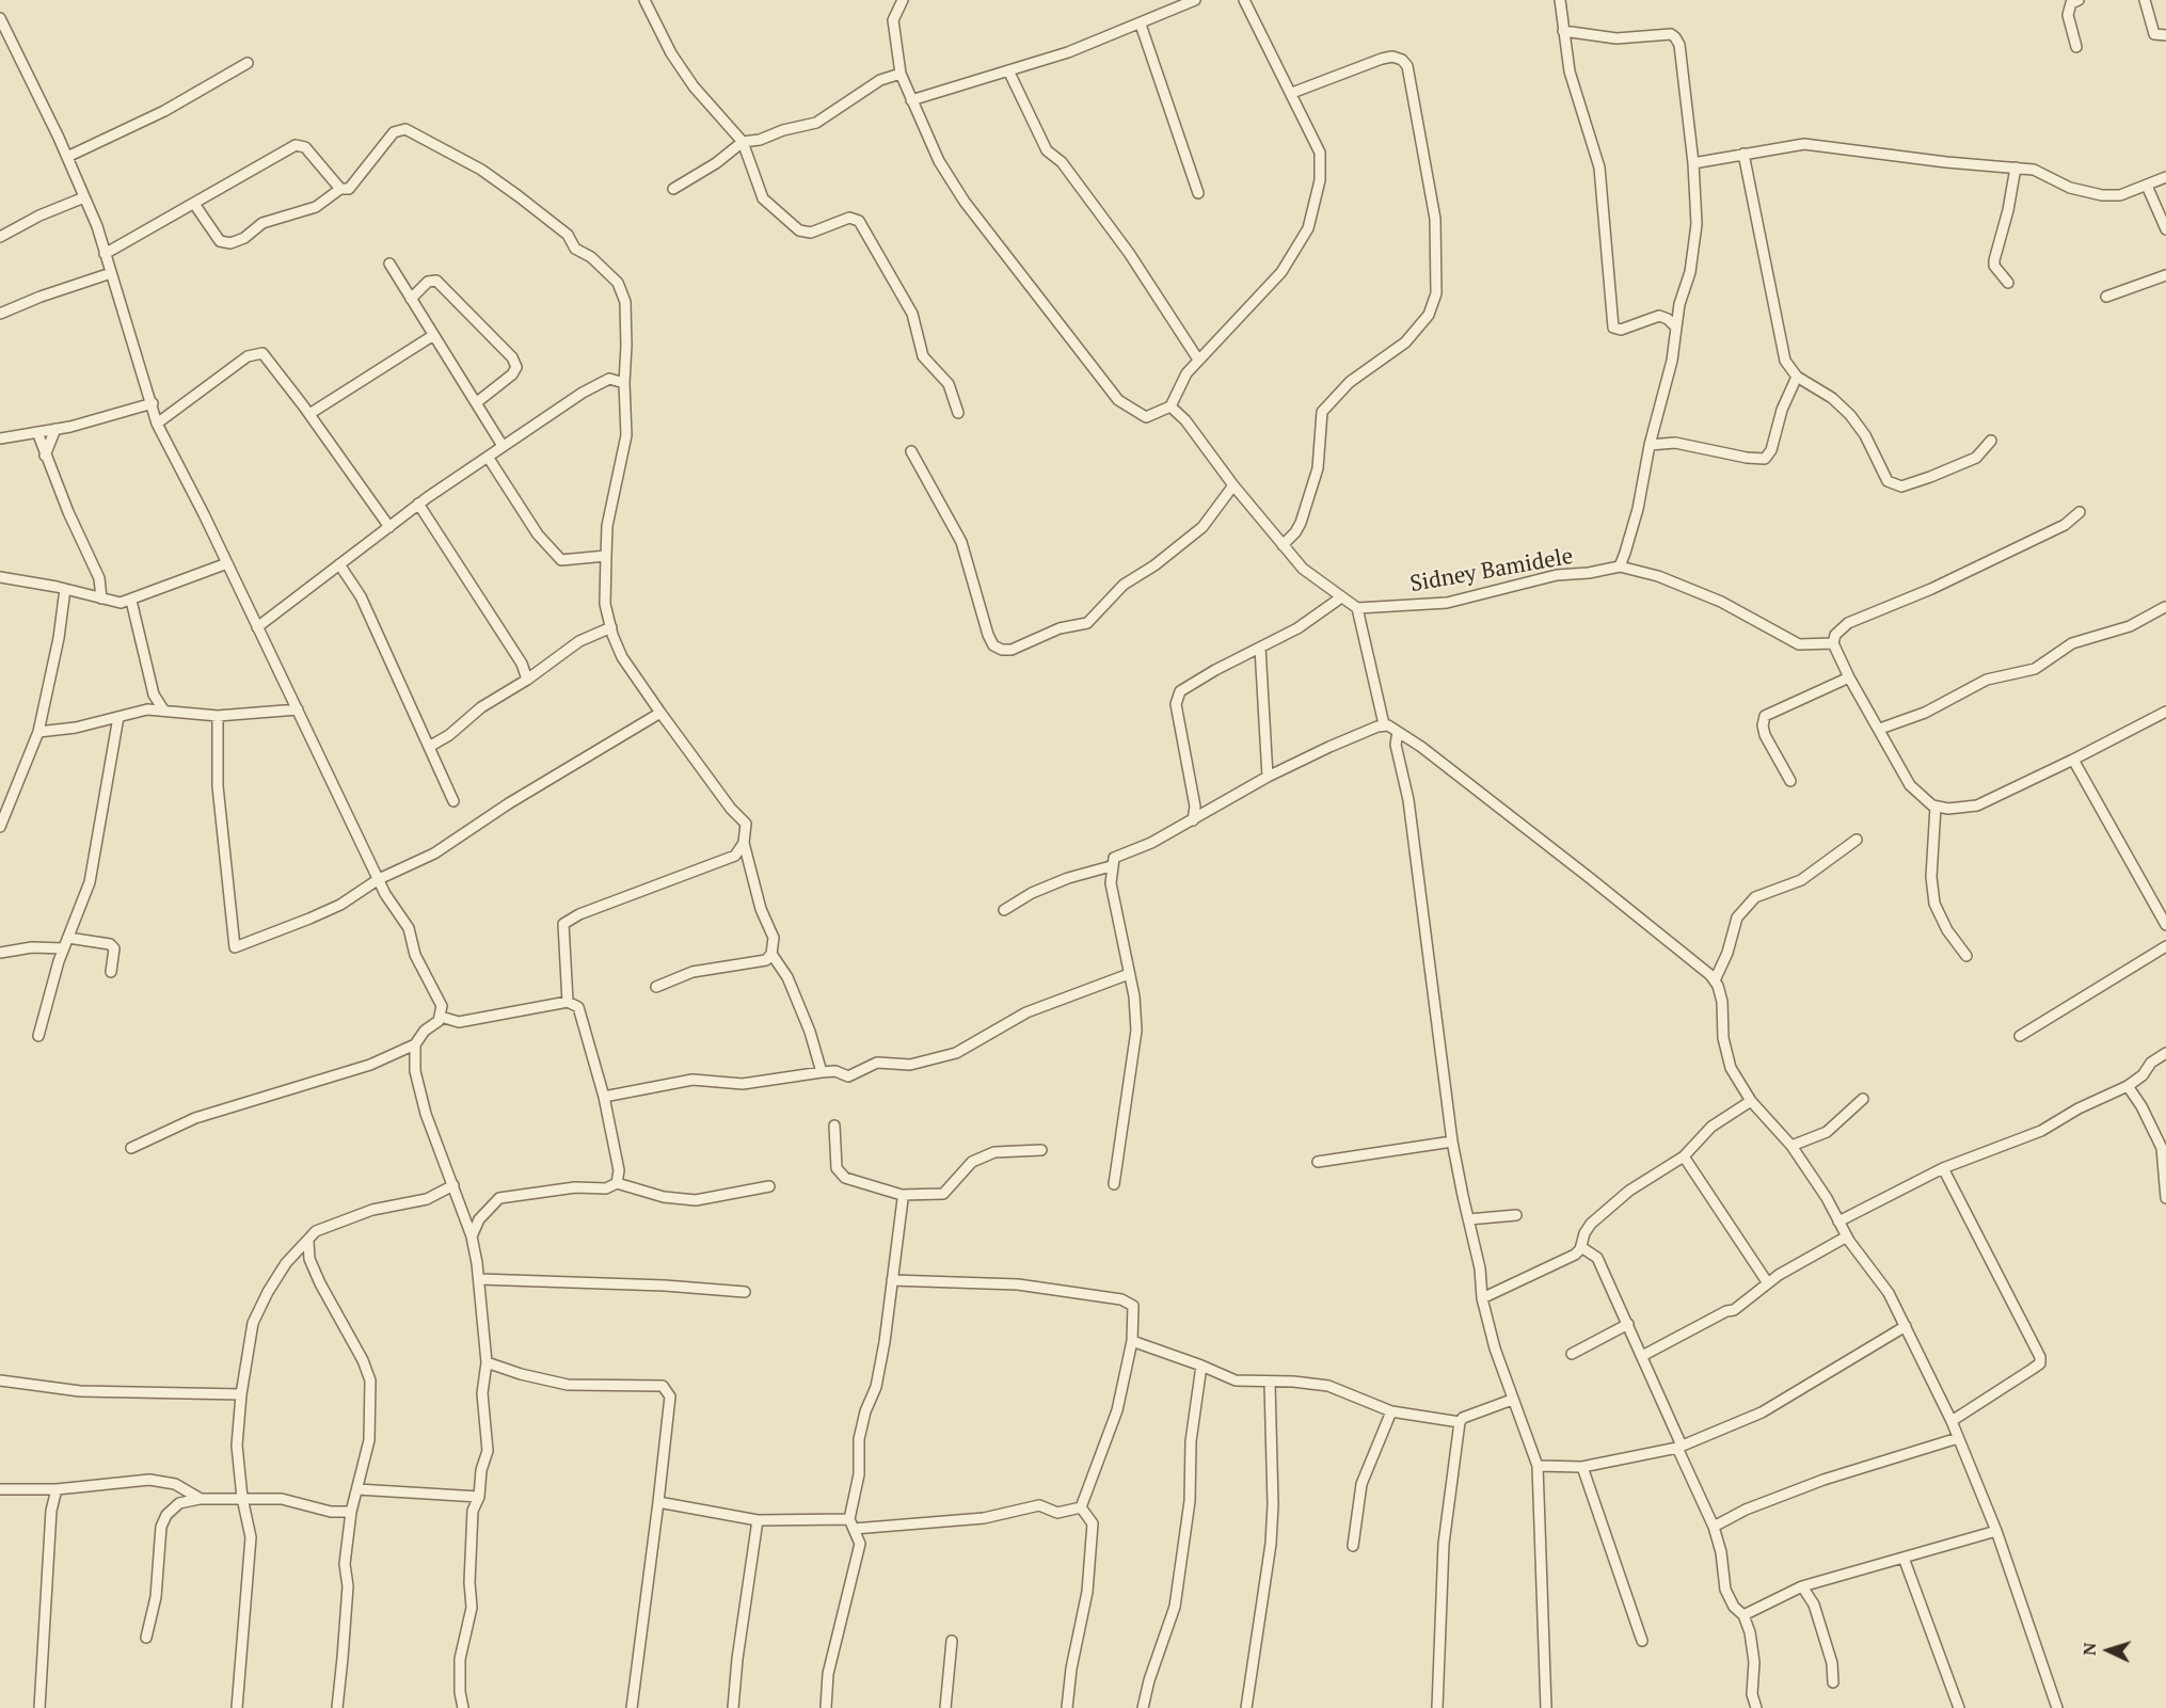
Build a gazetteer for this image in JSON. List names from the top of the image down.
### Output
{
  "streets": {
    "street": ["Sidney Bamidele"]
  },
  "north": "left"
}
